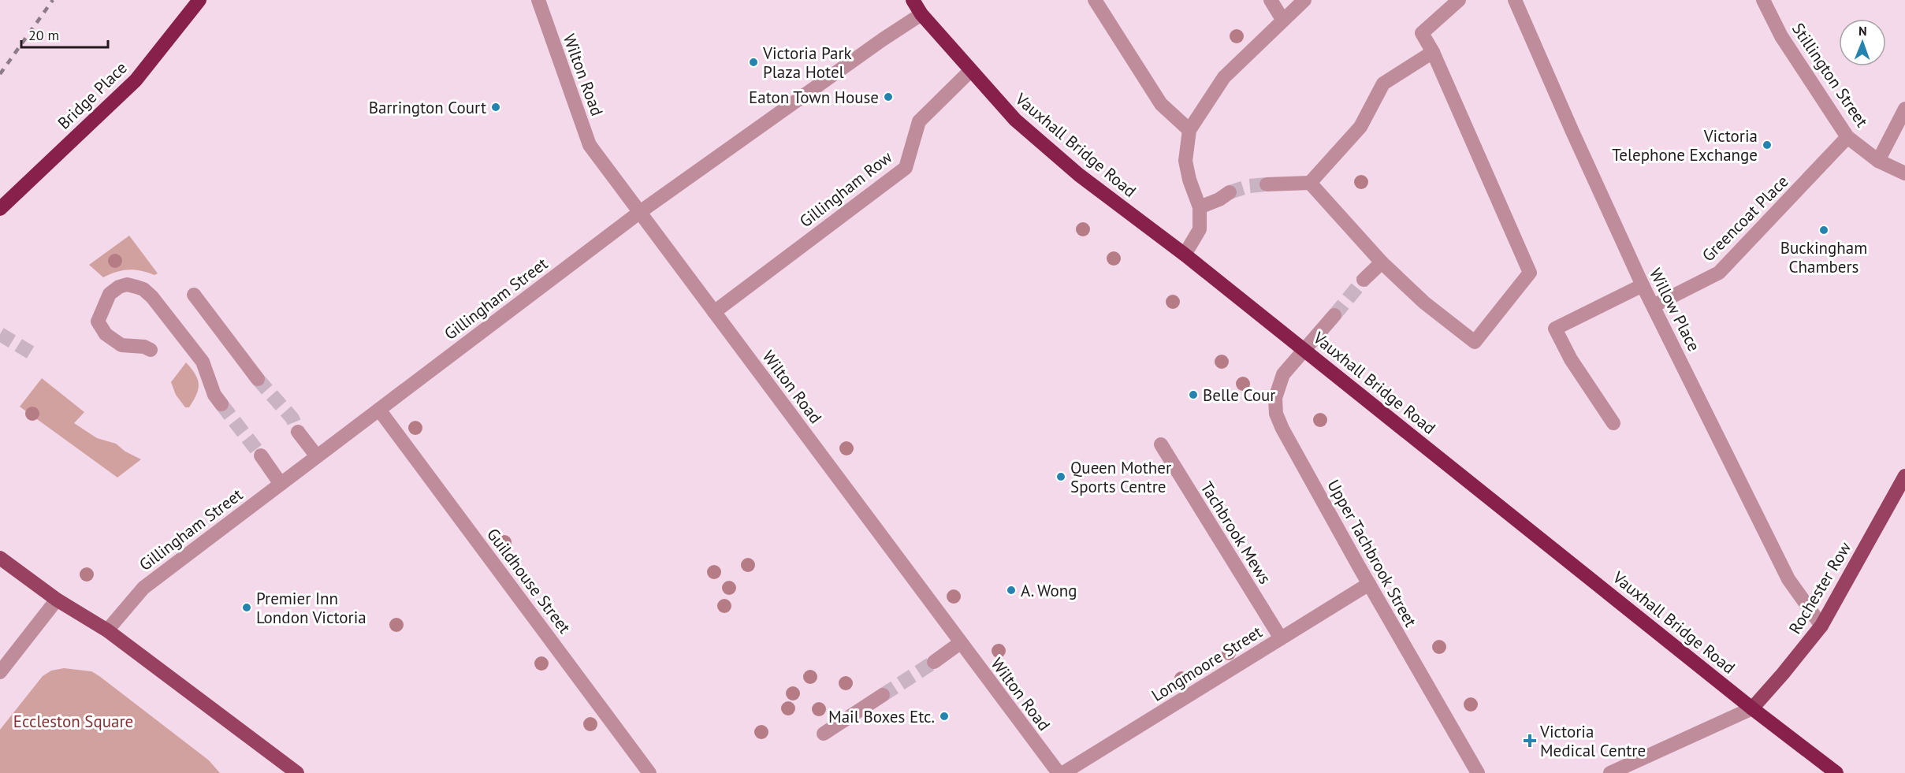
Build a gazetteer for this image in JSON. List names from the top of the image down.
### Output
{
  "streets": {
    "highway": ["Bridge Place", "Vauxhall Bridge Road"],
    "main road": ["Rochester Row"],
    "street": [
      "Wilton Road",
      "Stillington Street",
      "Gillingham Row",
      "Greencoat Place",
      "Gillingham Street",
      "Willow Place",
      "Tachbrook Mews",
      "Upper Tachbrook Street",
      "Guildhouse Street",
      "Longmoore Street"
    ]
  },
  "crossings": [
    ["Wilton Road", "Gillingham Row"],
    ["Wilton Road", "Gillingham Street"],
    ["Stillington Street", "Greencoat Place"],
    ["Vauxhall Bridge Road", "Gillingham Row"],
    ["Vauxhall Bridge Road", "Gillingham Street"],
    ["Vauxhall Bridge Road", "Upper Tachbrook Street"],
    ["Vauxhall Bridge Road", "Rochester Row"],
    ["Greencoat Place", "Willow Place"],
    ["Gillingham Street", "Guildhouse Street"],
    ["Willow Place", "Rochester Row"],
    ["Tachbrook Mews", "Longmoore Street"],
    ["Upper Tachbrook Street", "Longmoore Street"]
  ],
  "parks": ["Eccleston Square"],
  "places": {
    "other": [
      "Victoria Park Plaza Hotel",
      "Eaton Town House",
      "Barrington Court",
      "Victoria Telephone Exchange",
      "Buckingham Chambers",
      "Belle Cour",
      "Queen Mother Sports Centre",
      "A. Wong",
      "Premier Inn London Victoria",
      "Mail Boxes Etc."
    ],
    "health": ["Victoria Medical Centre"]
  },
  "scale_bar": "20 m",
  "north": "top"
}
